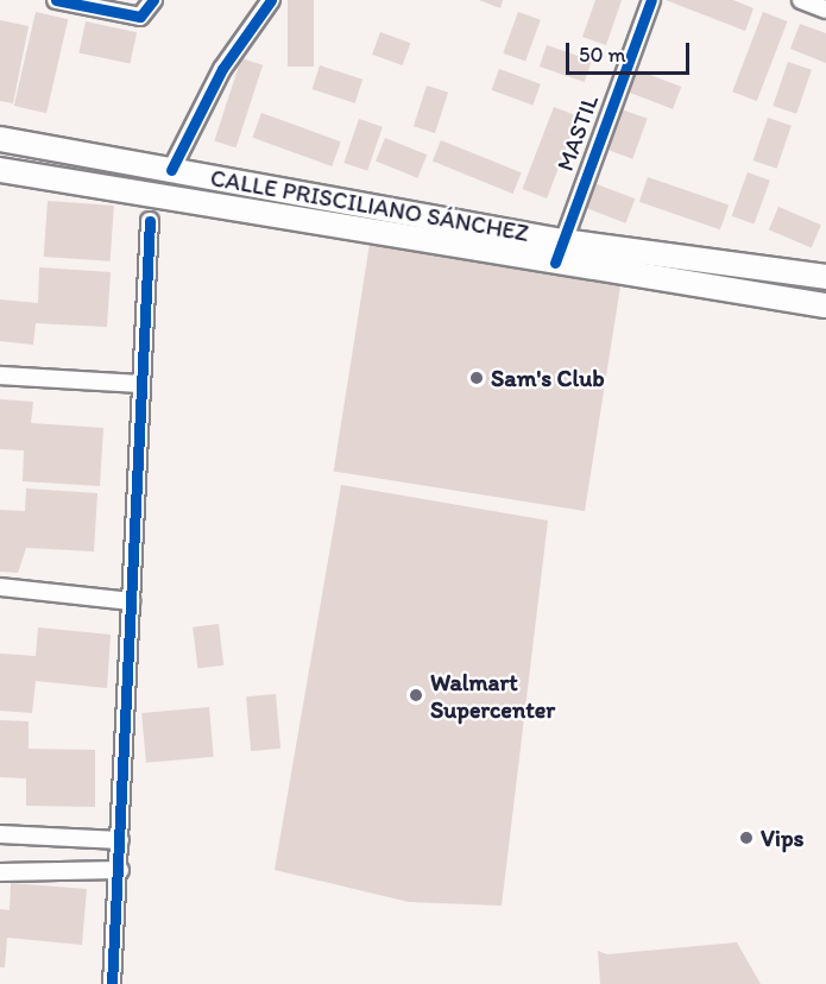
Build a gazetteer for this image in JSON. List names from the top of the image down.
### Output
{
  "streets": {
    "main road": ["CALLE PRISCILIANO SÁNCHEZ"],
    "street": ["MASTIL"]
  },
  "crossings": [
    ["MASTIL", "CALLE PRISCILIANO SÁNCHEZ"]
  ],
  "places": ["Sam's Club", "Walmart Supercenter", "Vips"],
  "scale_bar": "50 m"
}
